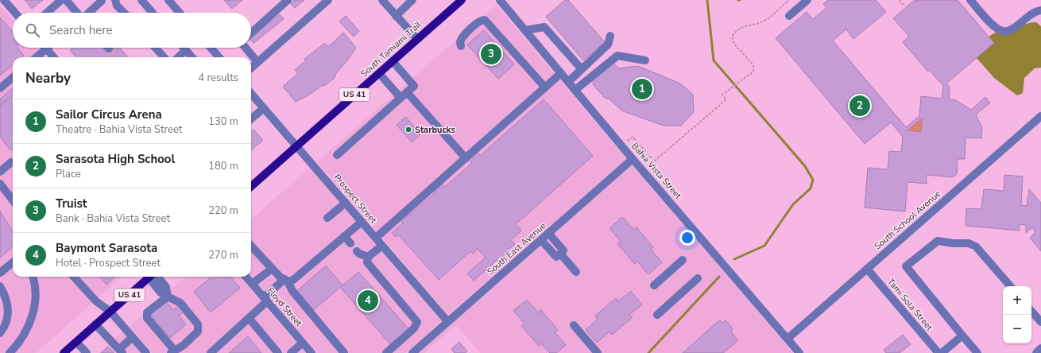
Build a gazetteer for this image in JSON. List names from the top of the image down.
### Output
{
  "streets": {
    "main road": ["South Tamiami Trail", "US 41"],
    "street": [
      "Bahia Vista Street",
      "Prospect Street",
      "South School Avenue",
      "South East Avenue",
      "Tami Sola Street",
      "Floyd Street"
    ]
  },
  "crossings": [
    ["South Tamiami Trail", "Prospect Street"],
    ["Bahia Vista Street", "South School Avenue"],
    ["Bahia Vista Street", "South East Avenue"],
    ["Prospect Street", "South East Avenue"],
    ["South School Avenue", "Tami Sola Street"]
  ],
  "places": ["Starbucks"],
  "page": {
    "search": "Search here",
    "pins": [
      "3",
      "1",
      "2",
      "4"
    ],
    "heading": ["Nearby", "4 results"],
    "list": [
      {
        "mark": "1",
        "name": "Sailor Circus Arena",
        "note": "Theatre · Bahia Vista Street",
        "value": "130 m"
      },
      {
        "mark": "2",
        "name": "Sarasota High School",
        "note": "Place",
        "value": "180 m"
      },
      {
        "mark": "3",
        "name": "Truist",
        "note": "Bank · Bahia Vista Street",
        "value": "220 m"
      },
      {
        "mark": "4",
        "name": "Baymont Sarasota",
        "note": "Hotel · Prospect Street",
        "value": "270 m"
      }
    ],
    "map_buttons": ["+", "−"]
  }
}
